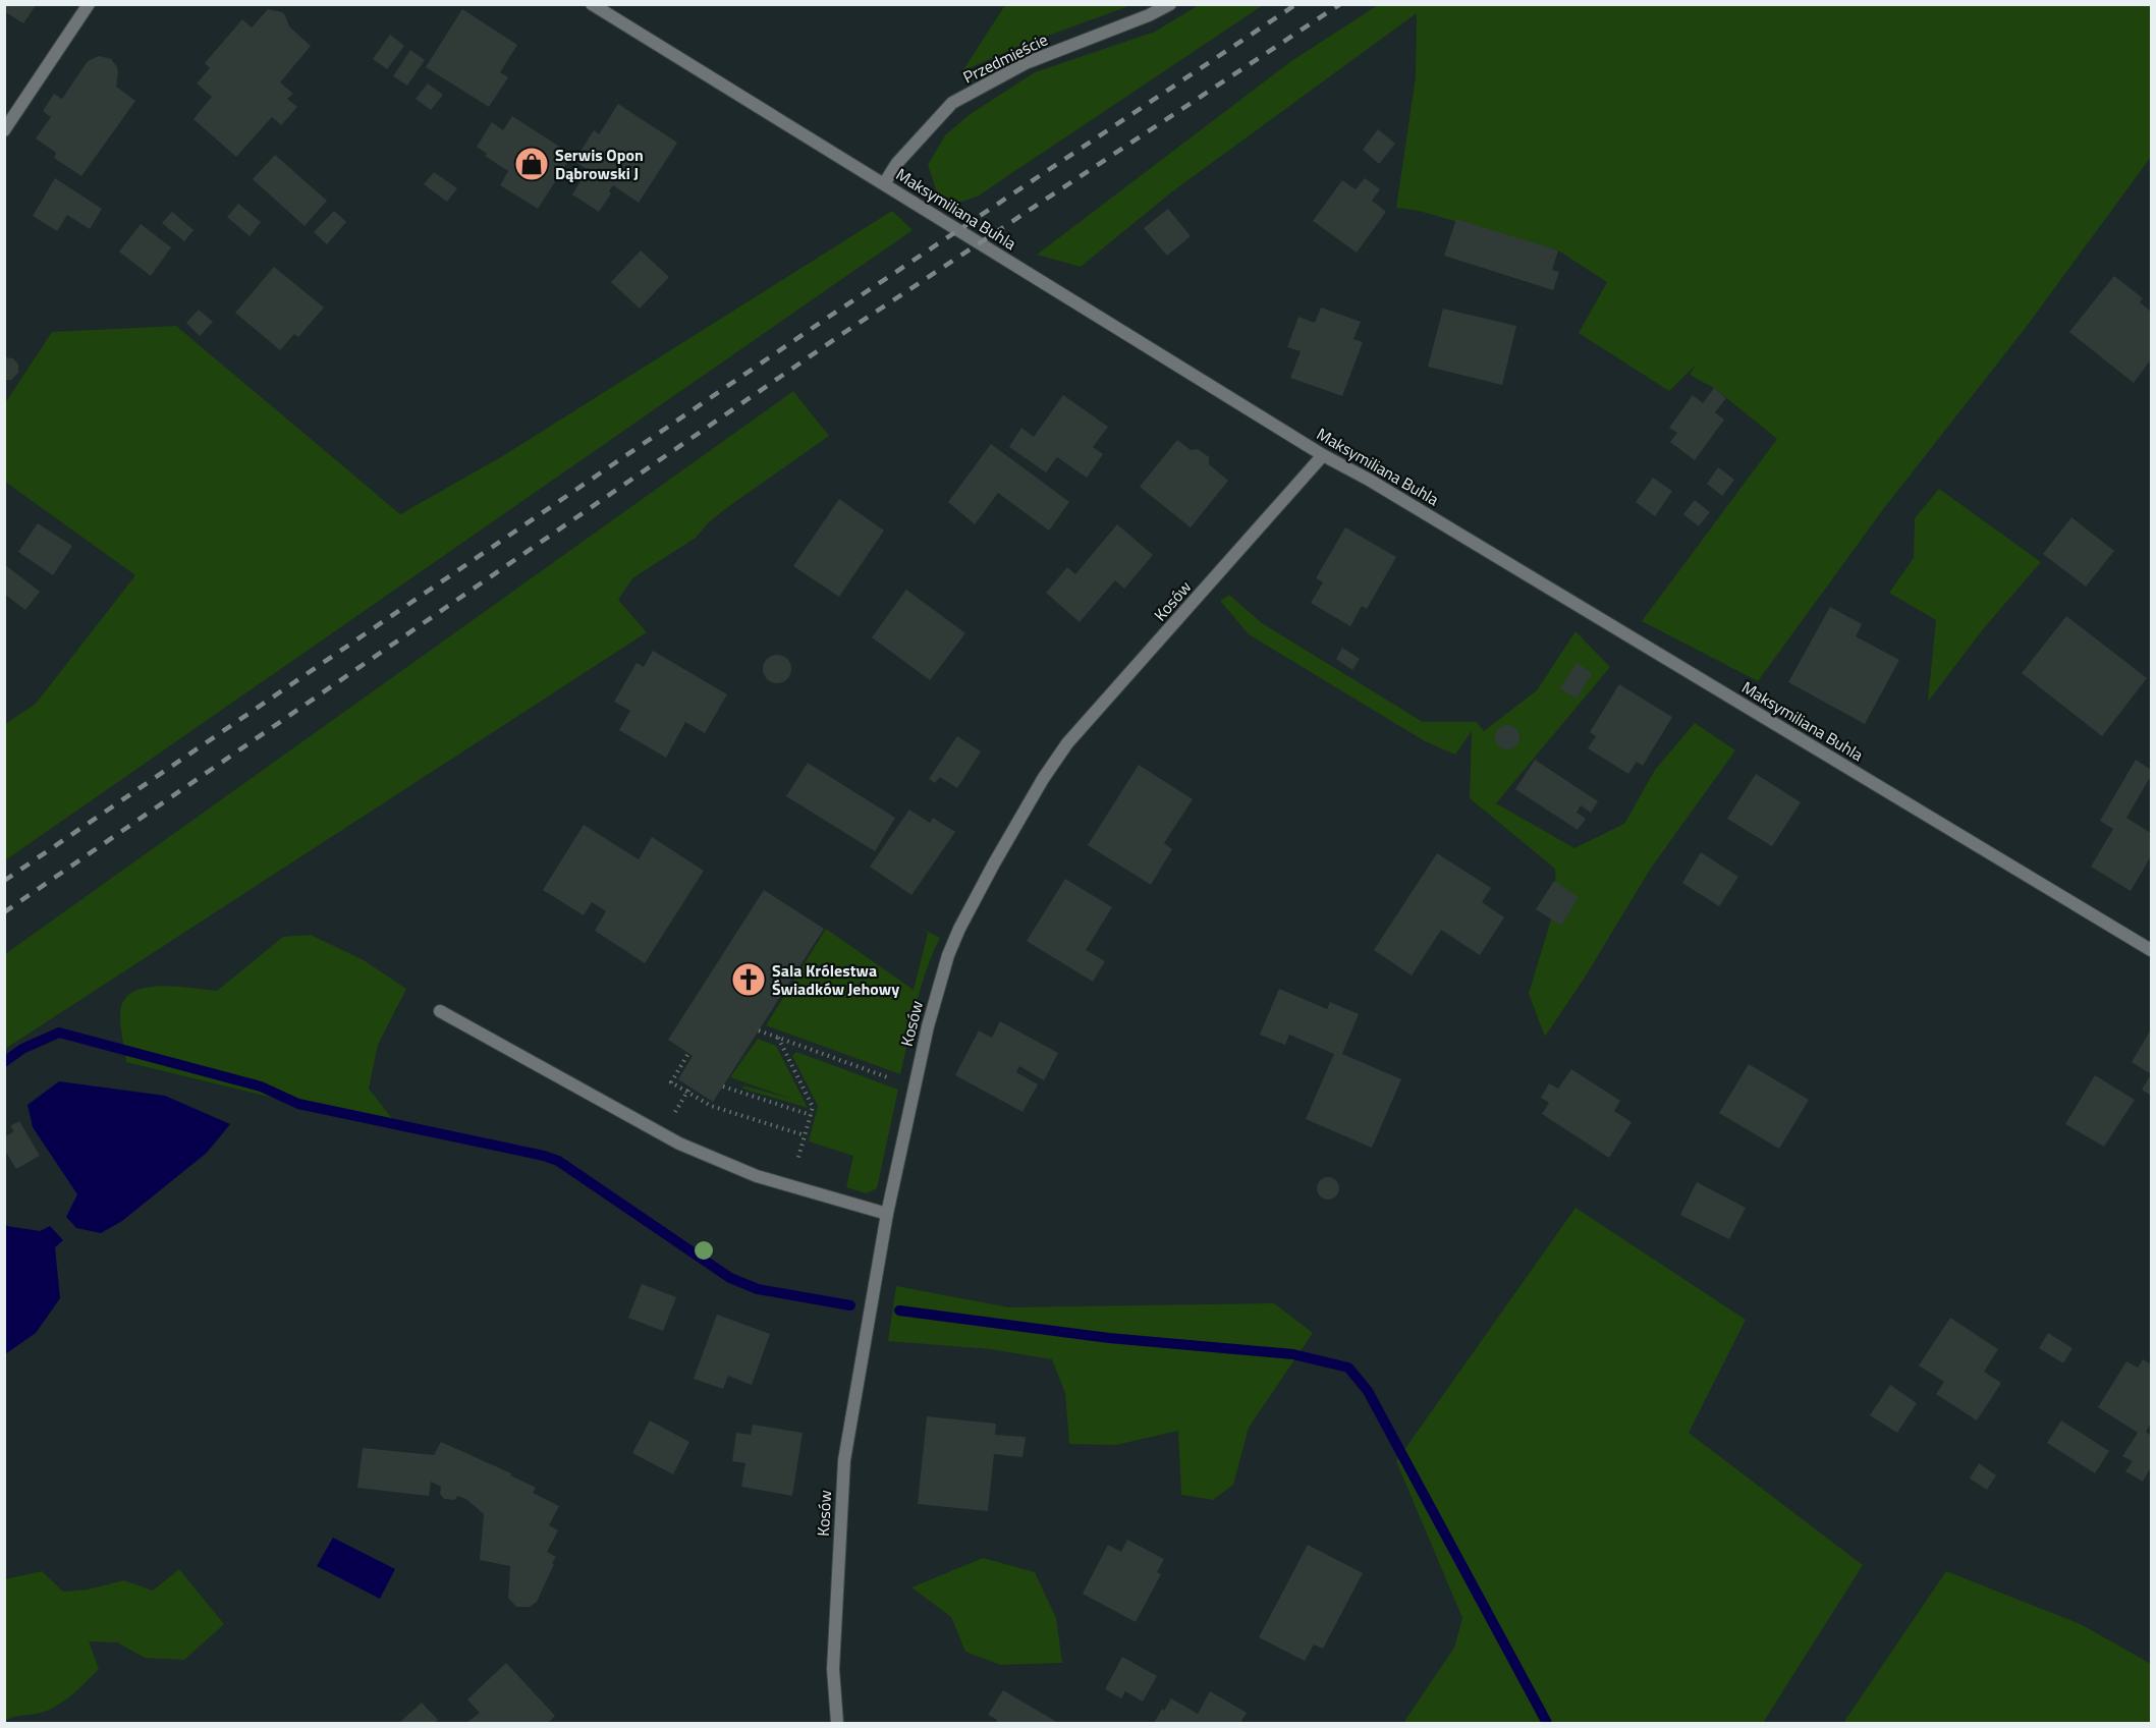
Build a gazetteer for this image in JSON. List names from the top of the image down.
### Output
{
  "streets": {
    "street": ["Przedmieście", "Maksymiliana Buhla", "Kosów"]
  },
  "crossings": [
    ["Przedmieście", "Maksymiliana Buhla"],
    ["Maksymiliana Buhla", "Kosów"]
  ],
  "places": {
    "shop": ["Serwis Opon Dąbrowski J"],
    "church": ["Sala Królestwa Świadków Jehowy"]
  }
}
